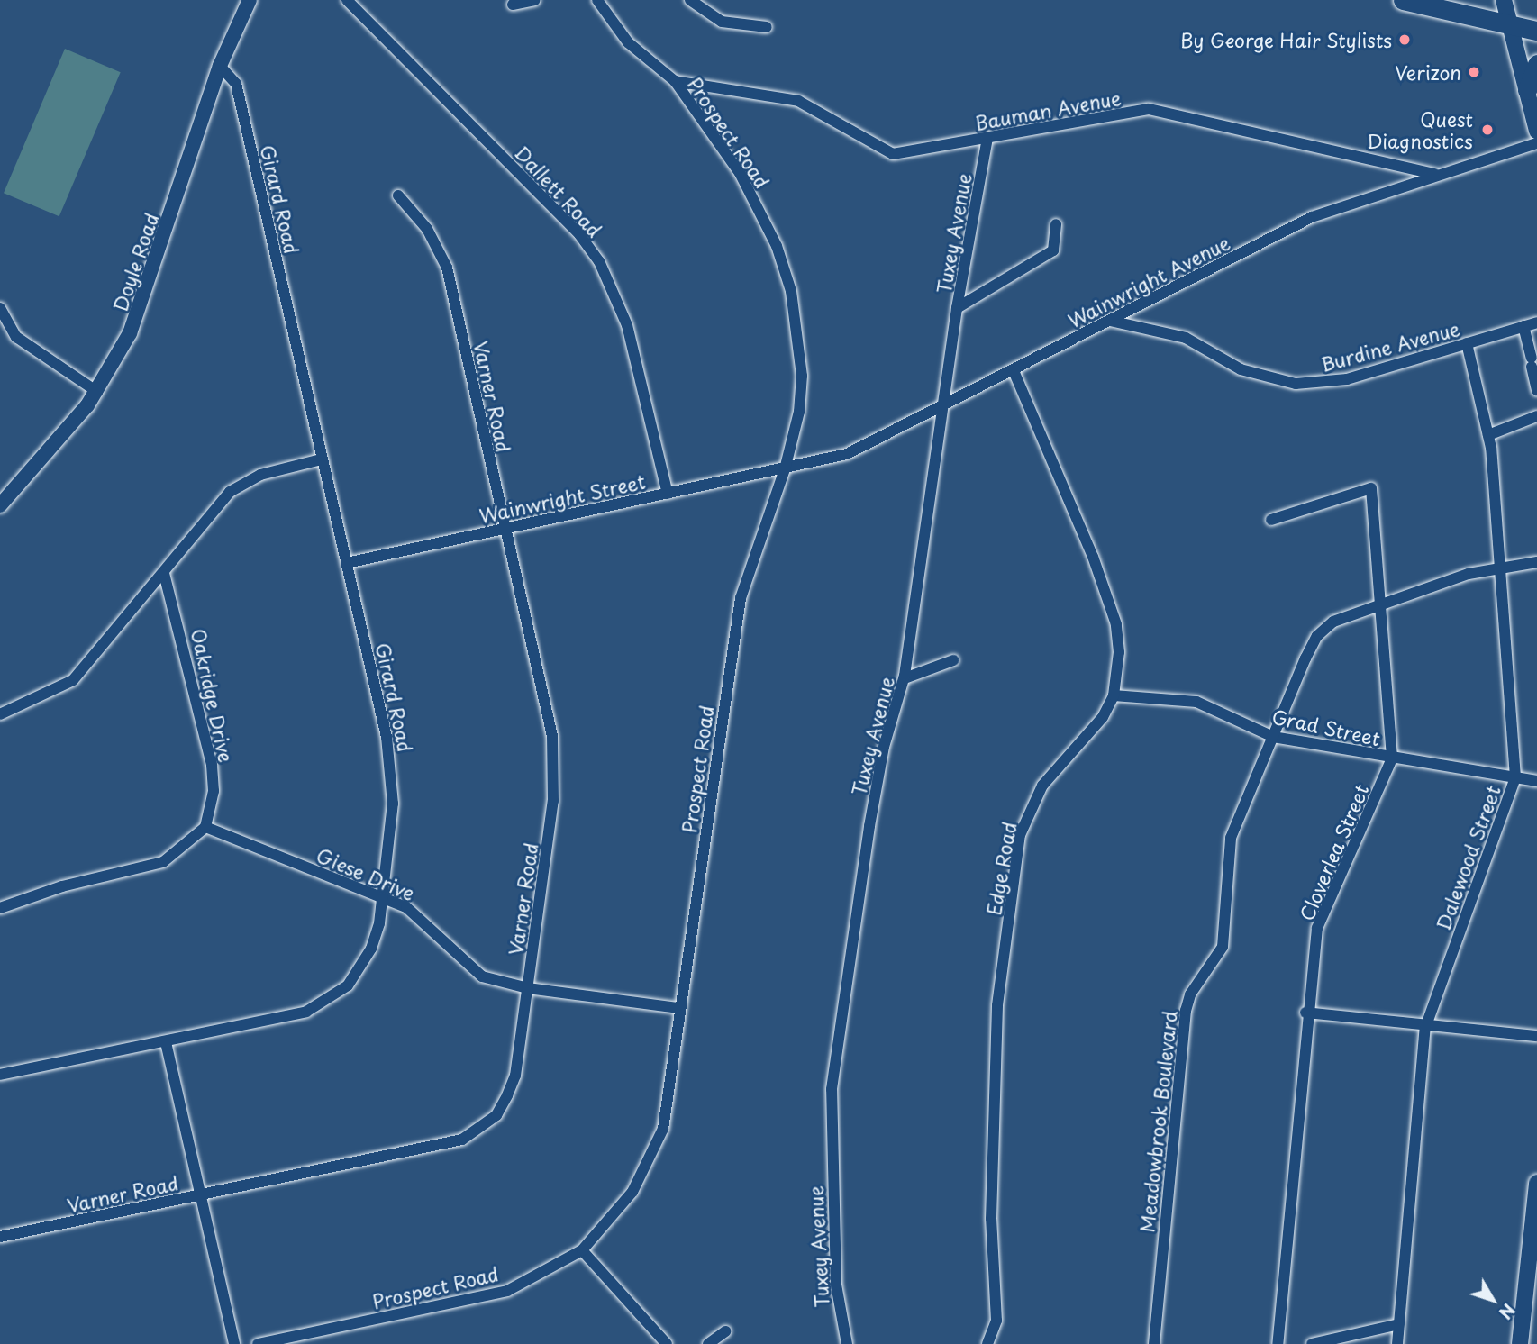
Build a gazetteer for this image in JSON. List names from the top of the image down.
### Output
{
  "streets": {
    "street": [
      "Bauman Avenue",
      "Prospect Road",
      "Dallett Road",
      "Girard Road",
      "Tuxey Avenue",
      "Doyle Road",
      "Wainwright Avenue",
      "Burdine Avenue",
      "Varner Road",
      "Wainwright Street",
      "Oakridge Drive",
      "Grad Street",
      "Cloverlea Street",
      "Dalewood Street",
      "Edge Road",
      "Giese Drive",
      "Meadowbrook Boulevard"
    ]
  },
  "crossings": [
    ["Bauman Avenue", "Prospect Road"],
    ["Bauman Avenue", "Tuxey Avenue"],
    ["Bauman Avenue", "Wainwright Avenue"],
    ["Prospect Road", "Wainwright Avenue"],
    ["Prospect Road", "Wainwright Street"],
    ["Prospect Road", "Giese Drive"],
    ["Dallett Road", "Wainwright Street"],
    ["Girard Road", "Doyle Road"],
    ["Girard Road", "Wainwright Street"],
    ["Girard Road", "Giese Drive"],
    ["Tuxey Avenue", "Wainwright Avenue"],
    ["Wainwright Avenue", "Burdine Avenue"],
    ["Wainwright Avenue", "Wainwright Street"],
    ["Burdine Avenue", "Dalewood Street"],
    ["Varner Road", "Wainwright Street"],
    ["Varner Road", "Giese Drive"],
    ["Oakridge Drive", "Giese Drive"],
    ["Grad Street", "Cloverlea Street"],
    ["Grad Street", "Dalewood Street"],
    ["Grad Street", "Edge Road"],
    ["Grad Street", "Meadowbrook Boulevard"],
    ["Cloverlea Street", "Meadowbrook Boulevard"],
    ["Dalewood Street", "Meadowbrook Boulevard"]
  ],
  "places": ["By George Hair Stylists", "Verizon", "Quest Diagnostics"],
  "north": "bottom right"
}
